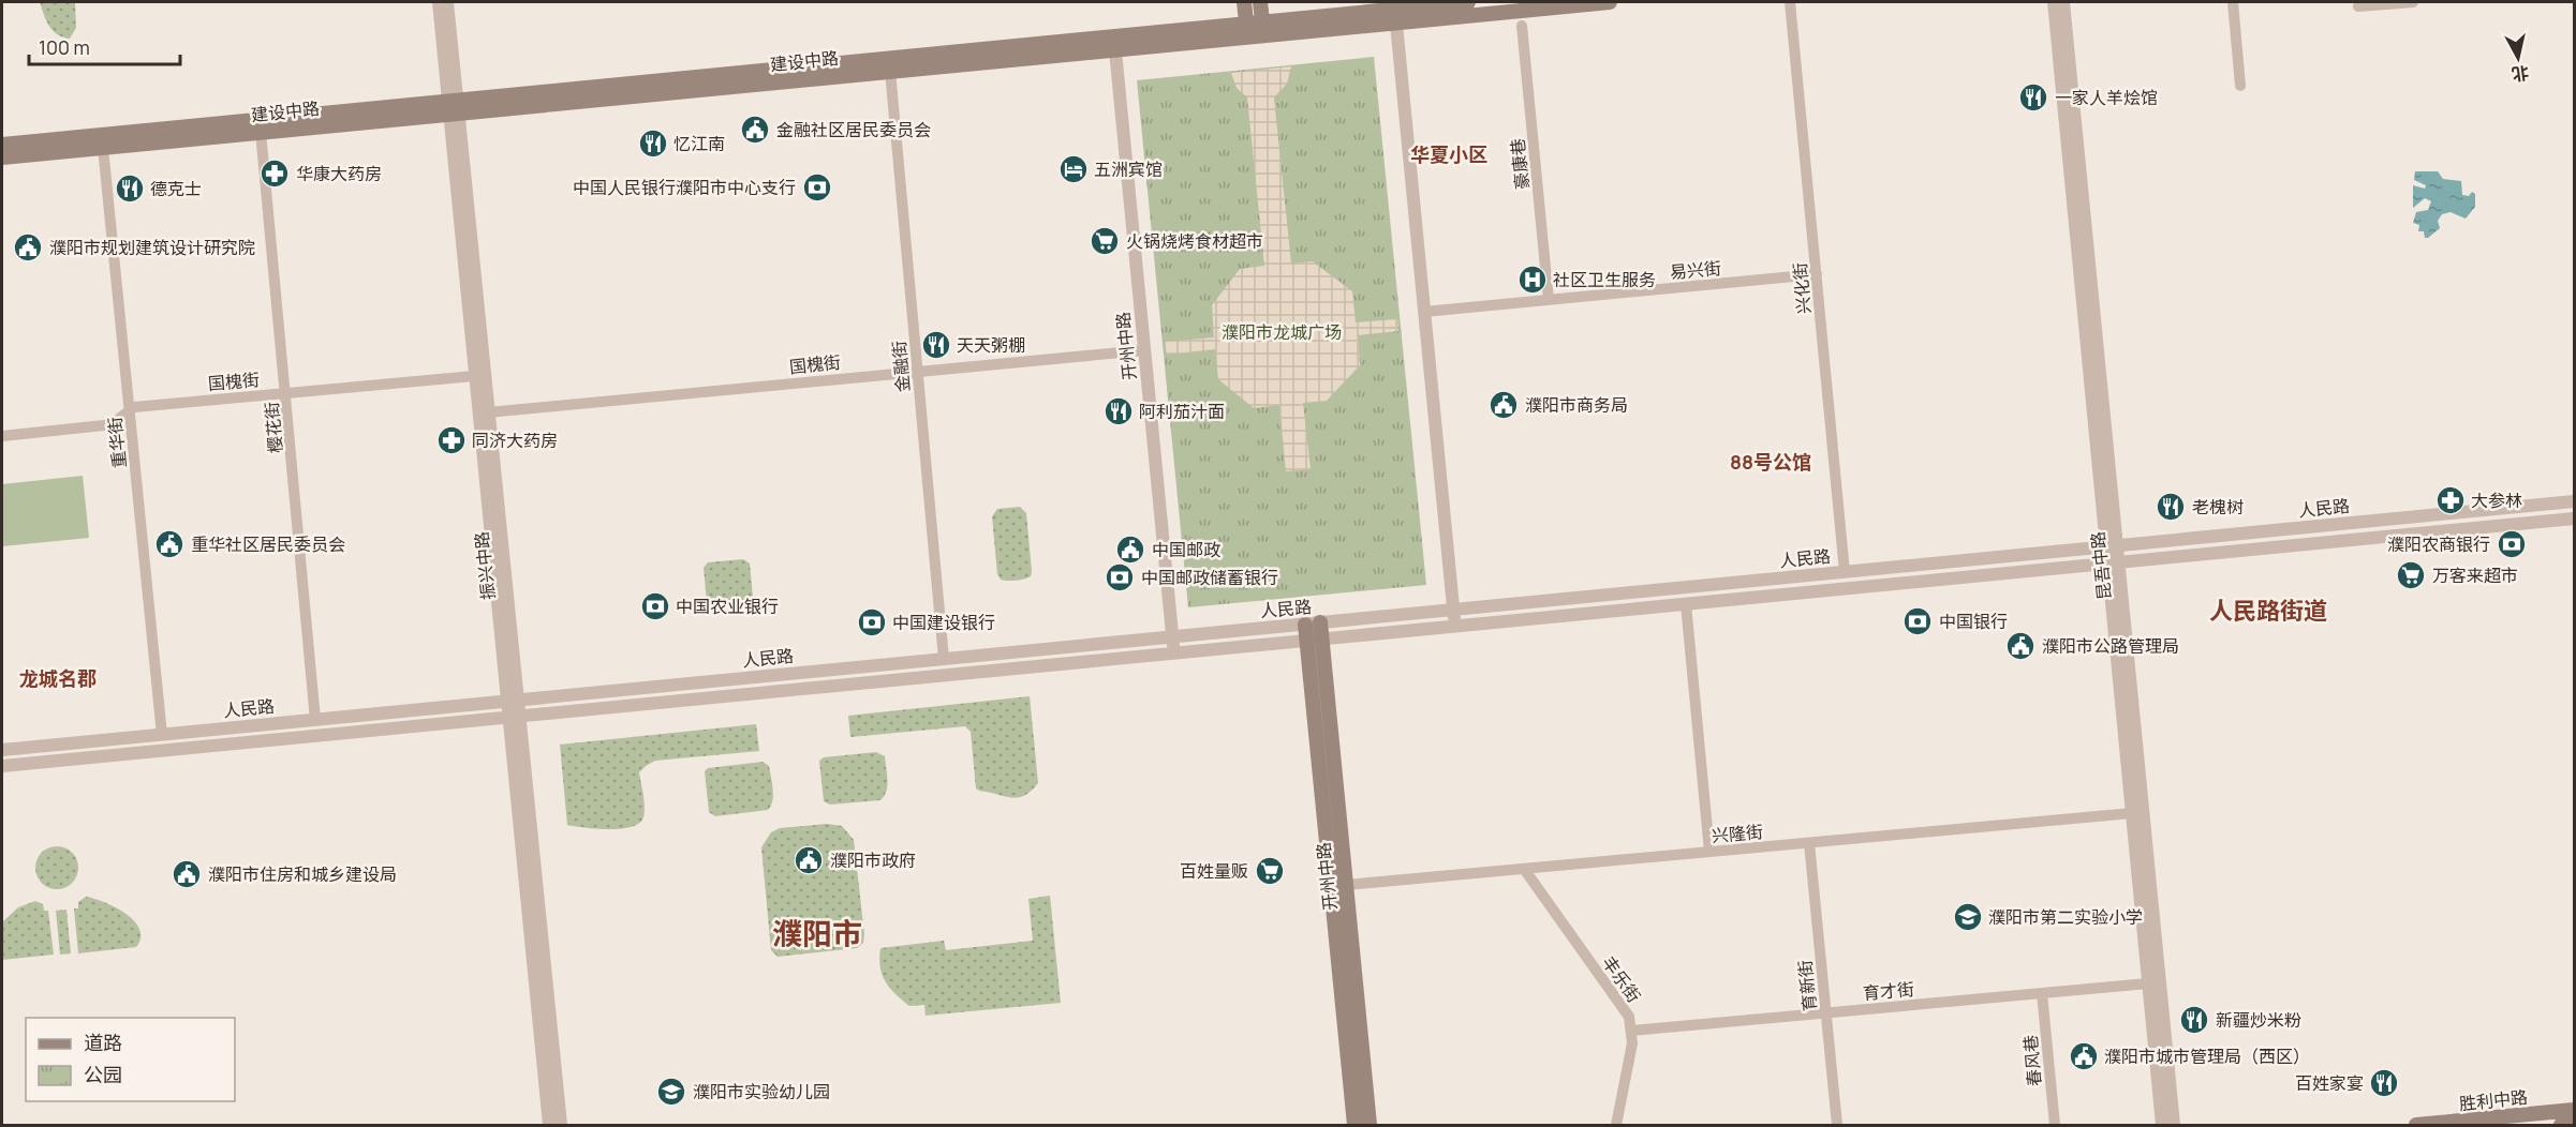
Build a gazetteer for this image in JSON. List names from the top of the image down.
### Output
{
  "streets": {
    "main road": ["建设中路", "开州中路", "胜利中路"],
    "street": [
      "豪康巷",
      "易兴街",
      "兴化街",
      "国槐街",
      "金融街",
      "樱花街",
      "重华街",
      "人民路",
      "振兴中路",
      "昆吾中路",
      "兴隆街",
      "丰乐街",
      "育新街",
      "育才街",
      "春风巷"
    ]
  },
  "crossings": [
    ["建设中路", "开州中路"],
    ["建设中路", "金融街"],
    ["建设中路", "樱花街"],
    ["建设中路", "重华街"],
    ["建设中路", "振兴中路"],
    ["豪康巷", "易兴街"],
    ["易兴街", "兴化街"],
    ["兴化街", "人民路"],
    ["开州中路", "国槐街"],
    ["开州中路", "人民路"],
    ["开州中路", "兴隆街"],
    ["国槐街", "金融街"],
    ["国槐街", "樱花街"],
    ["国槐街", "重华街"],
    ["国槐街", "振兴中路"],
    ["金融街", "人民路"],
    ["樱花街", "人民路"],
    ["重华街", "人民路"],
    ["人民路", "振兴中路"],
    ["人民路", "昆吾中路"],
    ["昆吾中路", "兴隆街"],
    ["昆吾中路", "育才街"],
    ["兴隆街", "丰乐街"],
    ["兴隆街", "育新街"],
    ["丰乐街", "育才街"],
    ["育新街", "育才街"],
    ["育才街", "春风巷"]
  ],
  "districts": [
    "华夏小区",
    "88号公馆",
    "人民路街道",
    "龙城名郡",
    "濮阳市"
  ],
  "parks": ["濮阳市龙城广场"],
  "places": {
    "restaurant": [
      "一家人羊烩馆",
      "忆江南",
      "德克士",
      "天天粥棚",
      "阿利茄汁面",
      "老槐树",
      "新疆炒米粉",
      "百姓家宴"
    ],
    "public building": [
      "金融社区居民委员会",
      "濮阳市规划建筑设计研究院",
      "濮阳市商务局",
      "重华社区居民委员会",
      "中国邮政",
      "濮阳市公路管理局",
      "濮阳市政府",
      "濮阳市住房和城乡建设局",
      "濮阳市城市管理局（西区）"
    ],
    "hotel": ["五洲宾馆"],
    "pharmacy": ["华康大药房", "同济大药房", "大参林"],
    "bank": [
      "中国人民银行濮阳市中心支行",
      "濮阳农商银行",
      "中国邮政储蓄银行",
      "中国农业银行",
      "中国银行",
      "中国建设银行"
    ],
    "supermarket": ["火锅烧烤食材超市", "万客来超市", "百姓量贩"],
    "hospital": ["社区卫生服务"],
    "school or university": ["濮阳市第二实验小学", "濮阳市实验幼儿园"]
  },
  "legend": ["道路", "公园"],
  "scale_bar": "100 m",
  "north": "bottom"
}
